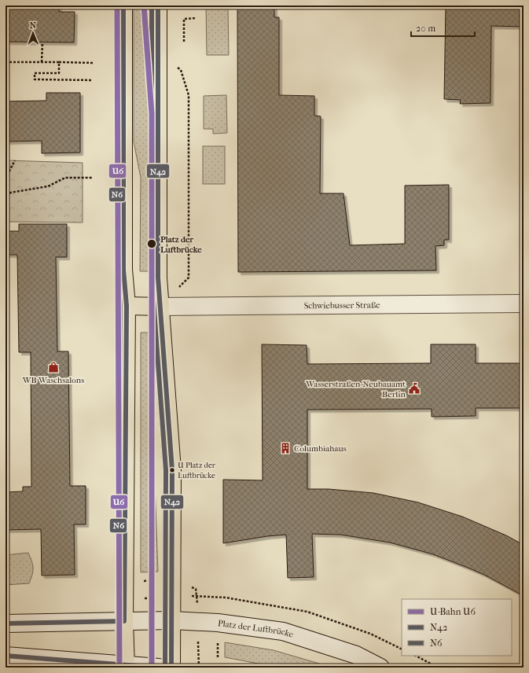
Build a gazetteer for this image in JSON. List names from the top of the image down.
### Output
{
  "streets": {
    "main road": ["Schwiebusser Straße", "Platz der Luftbrücke"]
  },
  "places": {
    "other": ["Platz der Luftbrücke", "U Platz der Luftbrücke"],
    "shop": ["WB Waschsalons"],
    "public building": ["Wasserstraßen-Neubauamt Berlin"],
    "building": ["Columbiahaus"]
  },
  "lines": ["metro line U6", "transit line N42", "transit line N6"],
  "legend": ["U-Bahn U6", "N42", "N6"],
  "scale_bar": "20 m",
  "north": "top"
}
